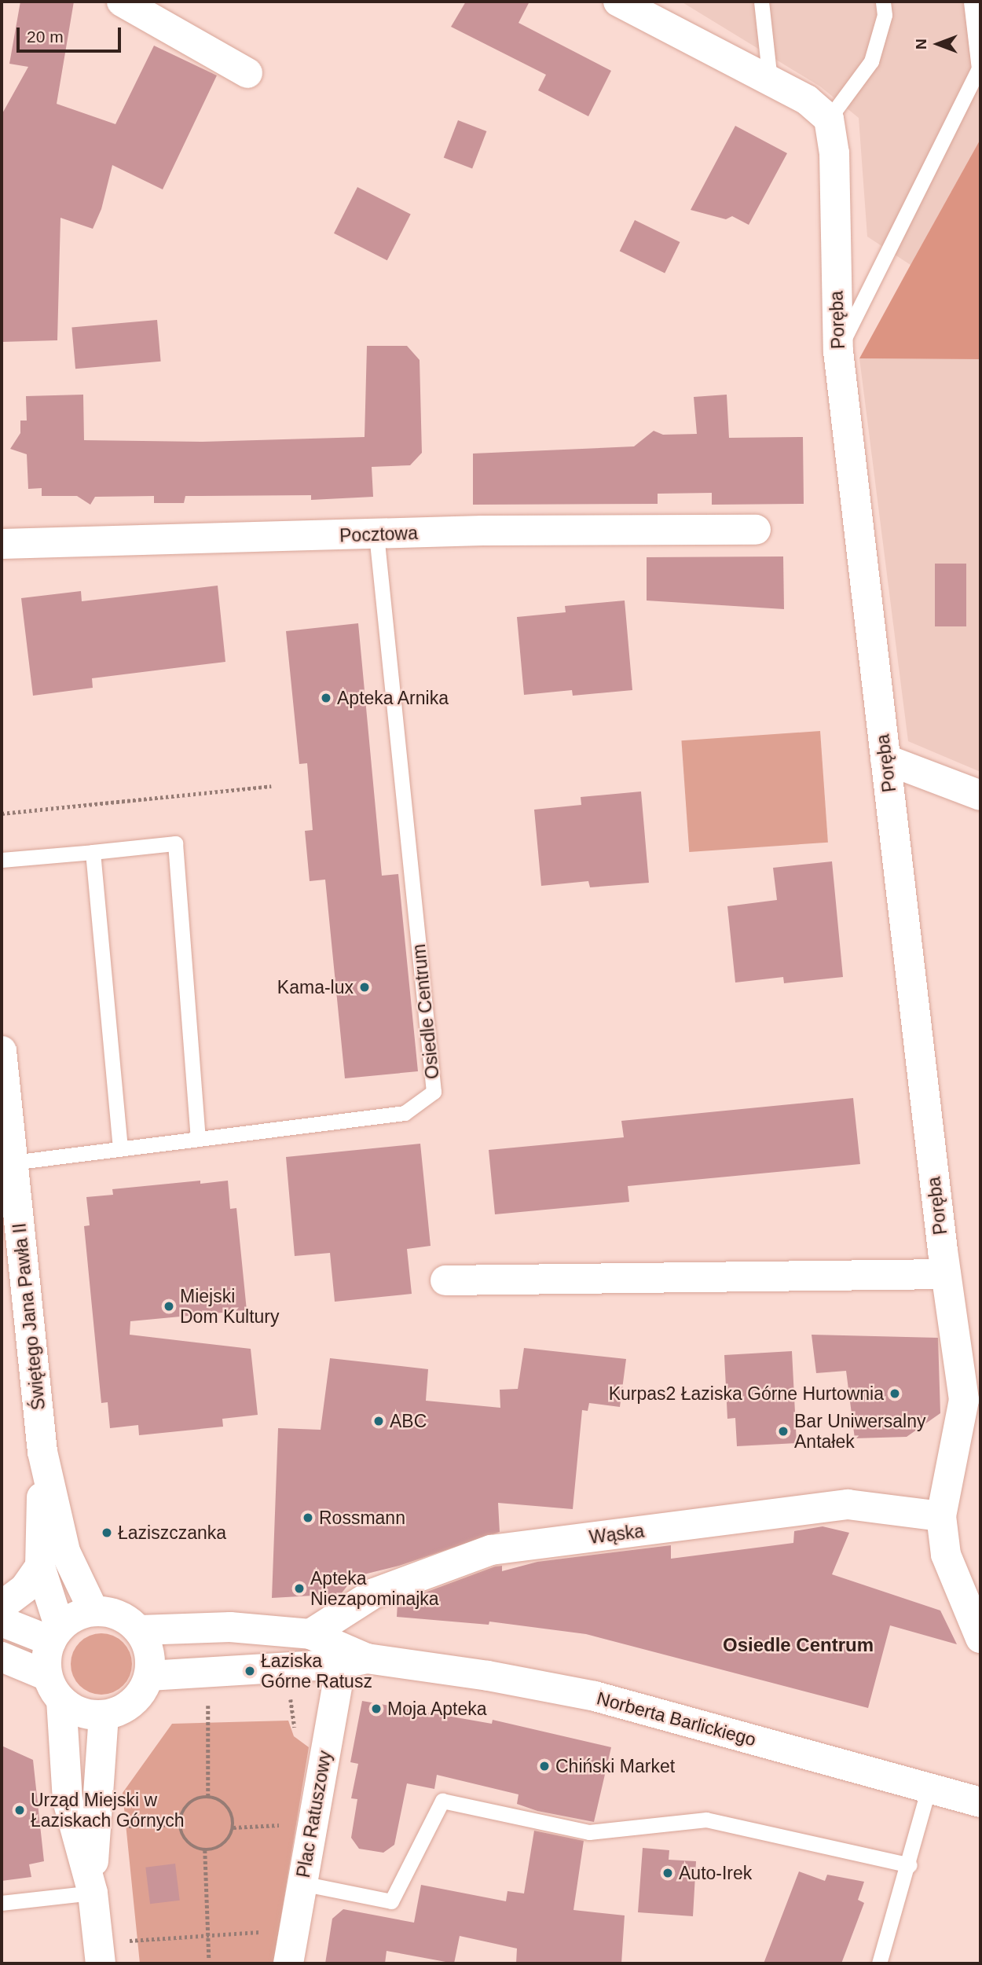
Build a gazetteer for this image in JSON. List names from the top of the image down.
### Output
{
  "streets": {
    "street": [
      "Poręba",
      "Pocztowa",
      "Świętego Jana Pawła II",
      "Wąska",
      "Norberta Barlickiego",
      "Plac Ratuszowy"
    ],
    "lane": ["Osiedle Centrum"]
  },
  "crossings": [
    ["Poręba", "Wąska"],
    ["Pocztowa", "Osiedle Centrum"],
    ["Osiedle Centrum", "Świętego Jana Pawła II"],
    ["Świętego Jana Pawła II", "Norberta Barlickiego"],
    ["Wąska", "Norberta Barlickiego"],
    ["Norberta Barlickiego", "Plac Ratuszowy"]
  ],
  "districts": ["Osiedle Centrum"],
  "places": [
    "Apteka Arnika",
    "Kama-lux",
    "Miejski Dom Kultury",
    "Kurpas2 Łaziska Górne Hurtownia",
    "ABC",
    "Bar Uniwersalny Antałek",
    "Rossmann",
    "Łaziszczanka",
    "Apteka Niezapominajka",
    "Łaziska Górne Ratusz",
    "Moja Apteka",
    "Chiński Market",
    "Urząd Miejski w Łaziskach Górnych",
    "Auto-Irek"
  ],
  "scale_bar": "20 m",
  "north": "left"
}
